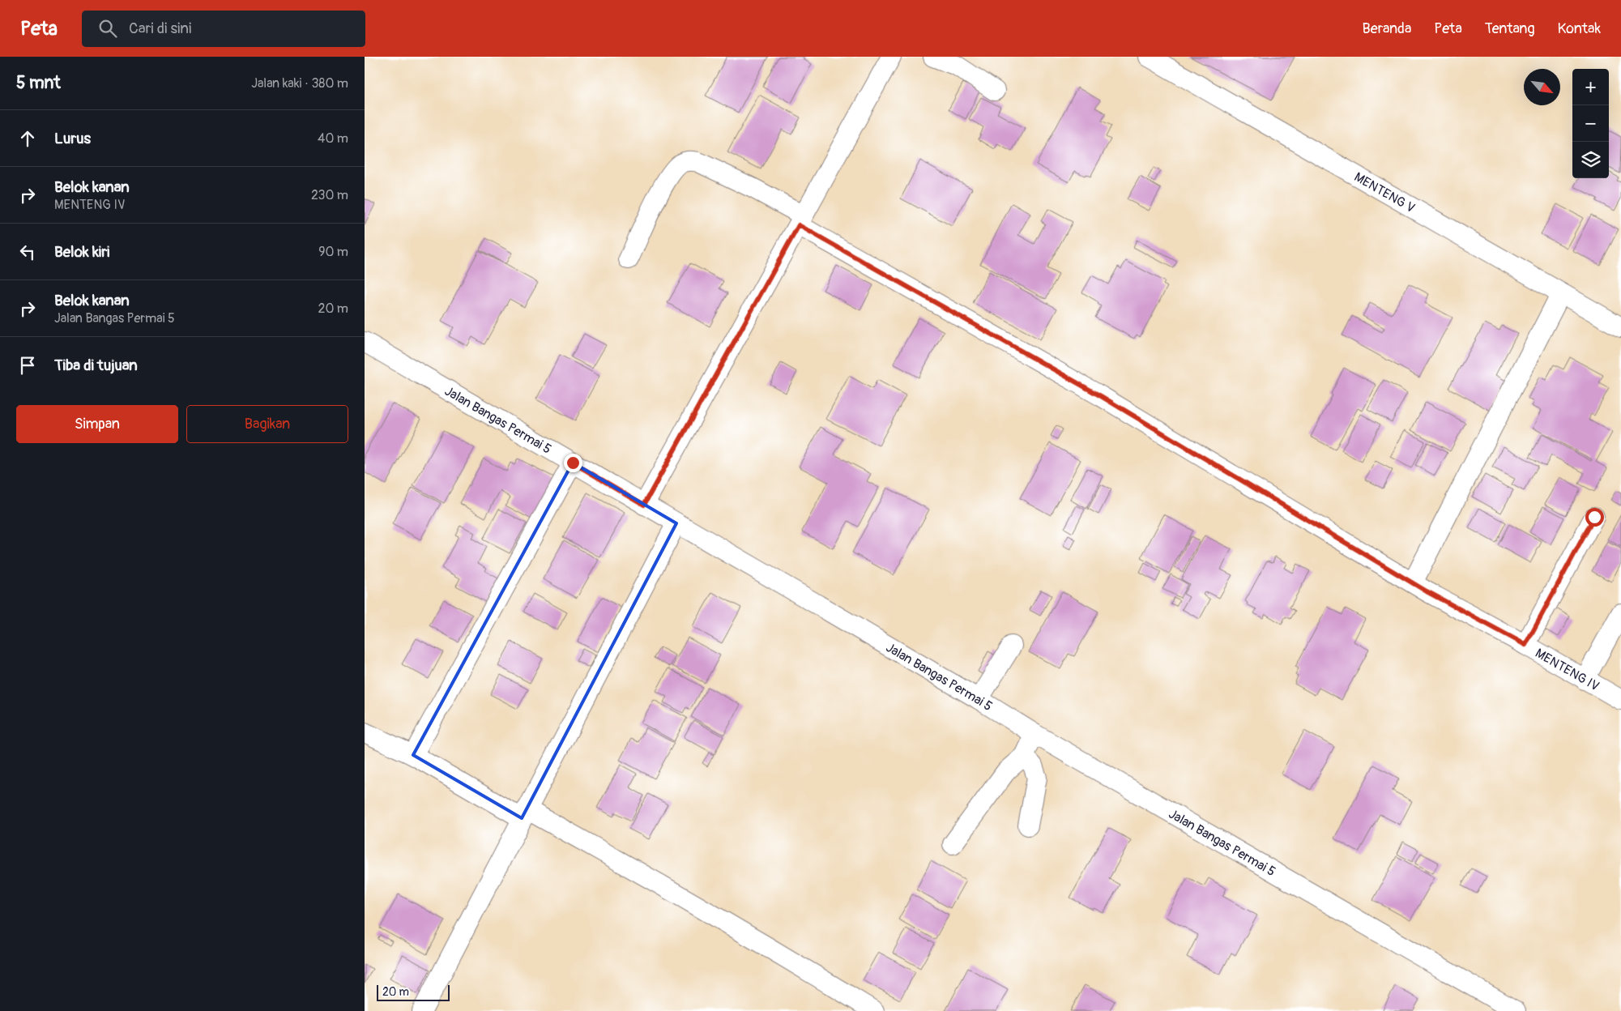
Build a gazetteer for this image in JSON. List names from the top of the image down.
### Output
{
  "streets": {
    "street": ["MENTENG V", "Jalan Bangas Permai 5", "MENTENG IV"]
  },
  "scale_bar": "20 m",
  "north": "bottom right",
  "page": {
    "header": "Peta",
    "search": "Cari di sini",
    "nav": [
      "Beranda",
      "Peta",
      "Tentang",
      "Kontak"
    ],
    "heading": ["5 mnt", "Jalan kaki · 380 m"],
    "map_buttons": ["+", "−"],
    "list": [
      ["Lurus", "40 m"],
      ["Belok kanan", "MENTENG IV", "230 m"],
      ["Belok kiri", "90 m"],
      ["Belok kanan", "Jalan Bangas Permai 5", "20 m"],
      "Tiba di tujuan"
    ],
    "buttons": ["Simpan", "Bagikan"],
    "scale": "20 m"
  }
}
